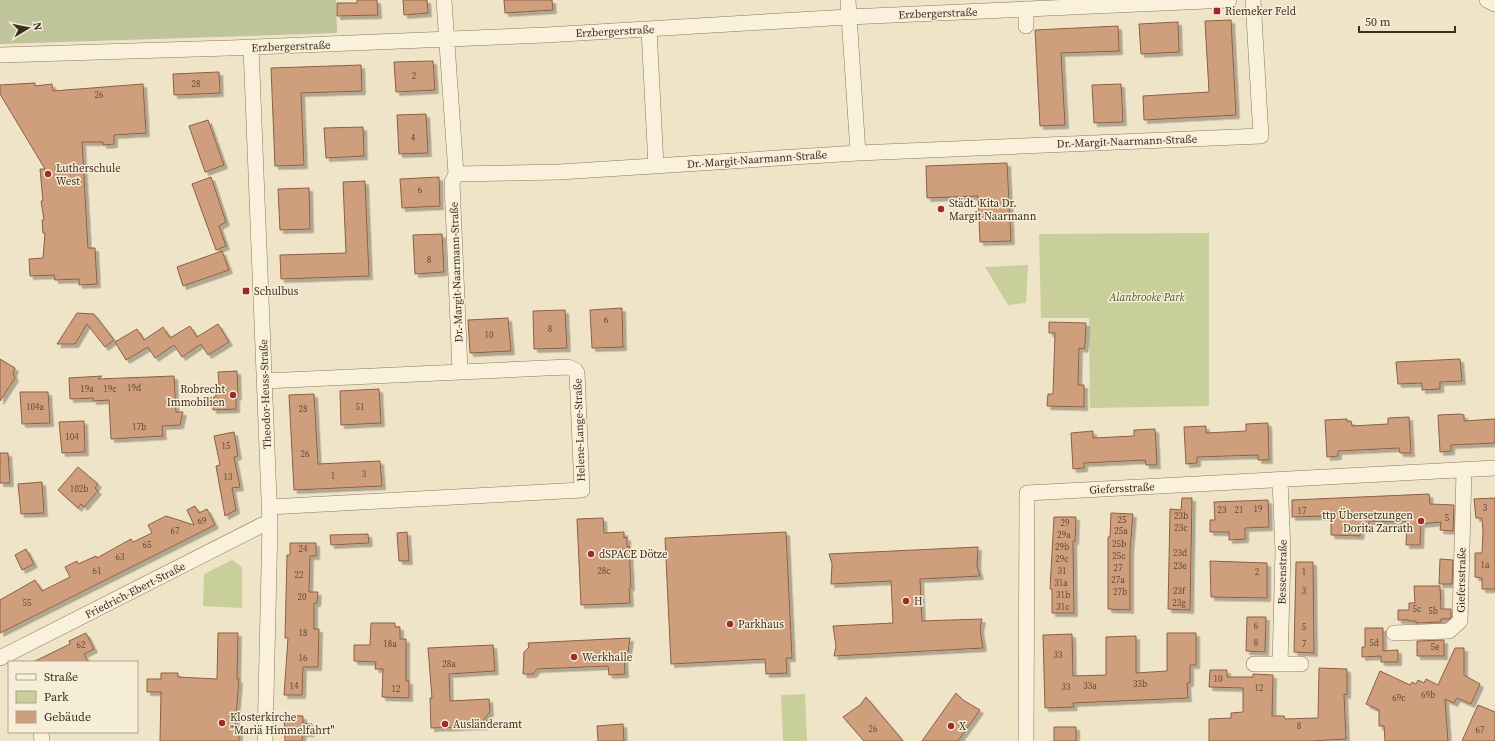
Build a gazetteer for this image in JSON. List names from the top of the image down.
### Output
{
  "streets": {
    "street": [
      "Erzbergerstraße",
      "Dr.-Margit-Naarmann-Straße",
      "Theodor-Heuss-Straße",
      "Helene-Lange-Straße",
      "Giefersstraße",
      "Bessenstraße",
      "Friedrich-Ebert-Straße"
    ]
  },
  "crossings": [
    ["Erzbergerstraße", "Dr.-Margit-Naarmann-Straße"],
    ["Erzbergerstraße", "Theodor-Heuss-Straße"],
    ["Dr.-Margit-Naarmann-Straße", "Helene-Lange-Straße"],
    ["Theodor-Heuss-Straße", "Helene-Lange-Straße"],
    ["Theodor-Heuss-Straße", "Friedrich-Ebert-Straße"],
    ["Giefersstraße", "Bessenstraße"]
  ],
  "parks": ["Alanbrooke Park"],
  "places": {
    "transit": ["Riemeker Feld", "Schulbus"],
    "other": [
      "Lutherschule West",
      "Städt. Kita Dr. Margit Naarmann",
      "Robrecht Immobilien",
      "ttp Übersetzungen Dorita Zarrath",
      "dSPACE Dötze",
      "H",
      "Parkhaus",
      "Werkhalle",
      "Klosterkirche \"Mariä Himmelfahrt\"",
      "Ausländeramt",
      "X"
    ]
  },
  "house_numbers": [
    "2",
    "28",
    "26",
    "4",
    "6",
    "8",
    "6",
    "8",
    "10",
    "19d",
    "19a",
    "19c",
    "104a",
    "51",
    "28",
    "17b",
    "104",
    "15",
    "26",
    "3",
    "1",
    "13",
    "102b",
    "3",
    "19",
    "23",
    "21",
    "17",
    "23b",
    "5",
    "25",
    "69",
    "29",
    "23c",
    "67",
    "25a",
    "29a",
    "25b",
    "65",
    "29b",
    "24",
    "23d",
    "25c",
    "63",
    "29c",
    "1a",
    "23e",
    "27",
    "61",
    "28c",
    "31",
    "2",
    "1",
    "22",
    "27a",
    "31a",
    "23f",
    "3",
    "27b",
    "31b",
    "20",
    "55",
    "23g",
    "31c",
    "5c",
    "5b",
    "6",
    "5",
    "18",
    "8",
    "5d",
    "18a",
    "7",
    "62",
    "5e",
    "33",
    "16",
    "28a",
    "10",
    "33b",
    "14",
    "33a",
    "33",
    "12",
    "12",
    "69b",
    "69c",
    "8",
    "26",
    "67"
  ],
  "legend": ["Straße", "Park", "Gebäude"],
  "scale_bar": "50 m",
  "north": "right"
}
